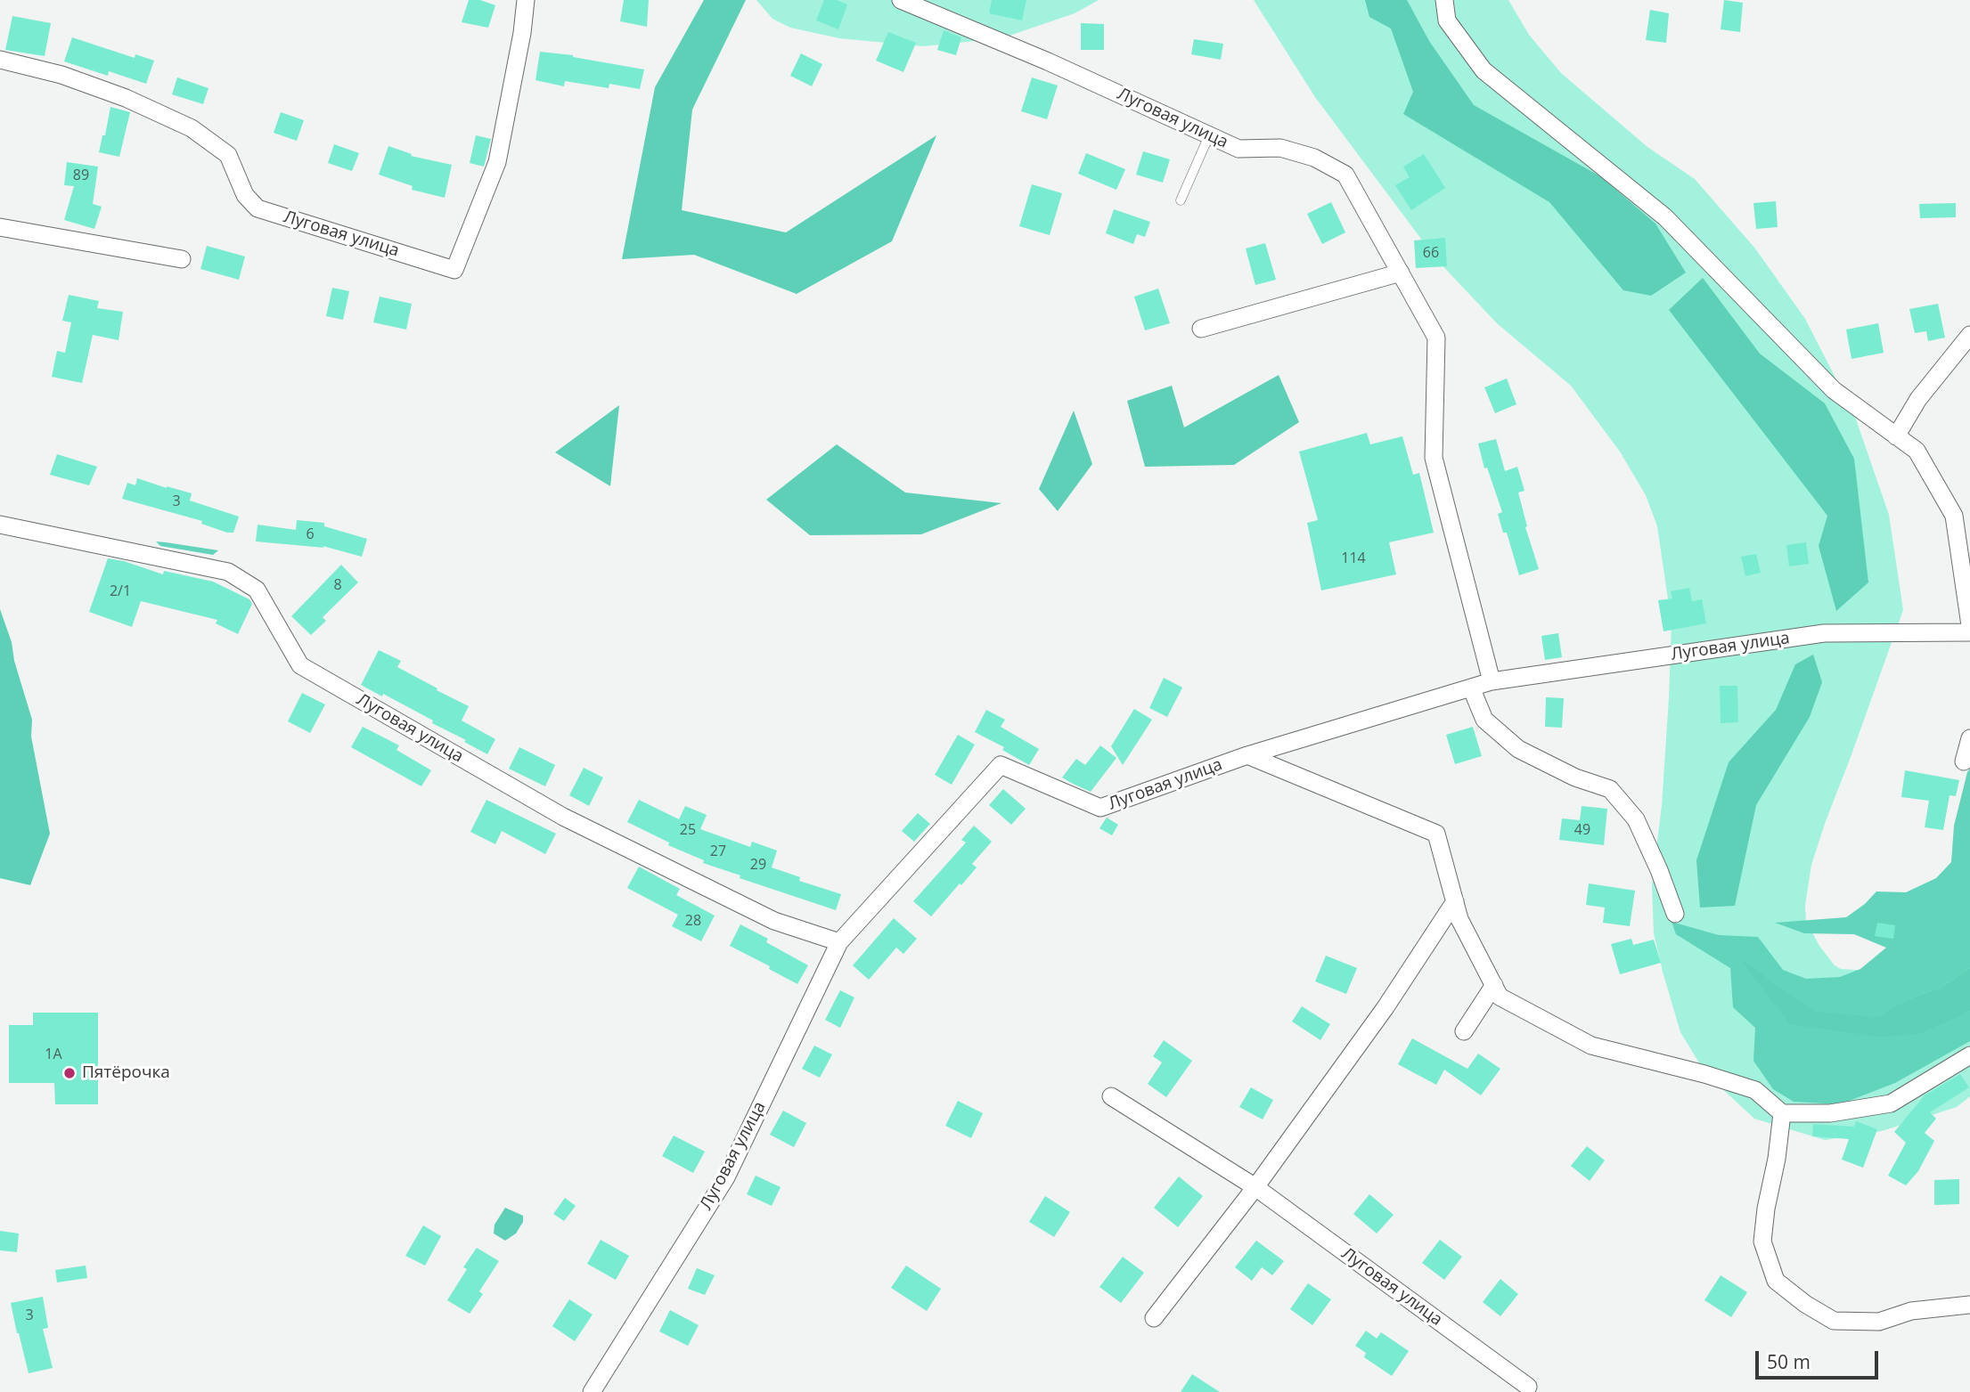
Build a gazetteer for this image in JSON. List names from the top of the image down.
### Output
{
  "streets": {
    "street": ["Луговая улица"]
  },
  "places": ["Пятёрочка"],
  "house_numbers": [
    "89",
    "66",
    "3",
    "6",
    "114",
    "8",
    "2/1",
    "25",
    "49",
    "27",
    "29",
    "28",
    "1А",
    "3"
  ],
  "scale_bar": "50 m"
}
